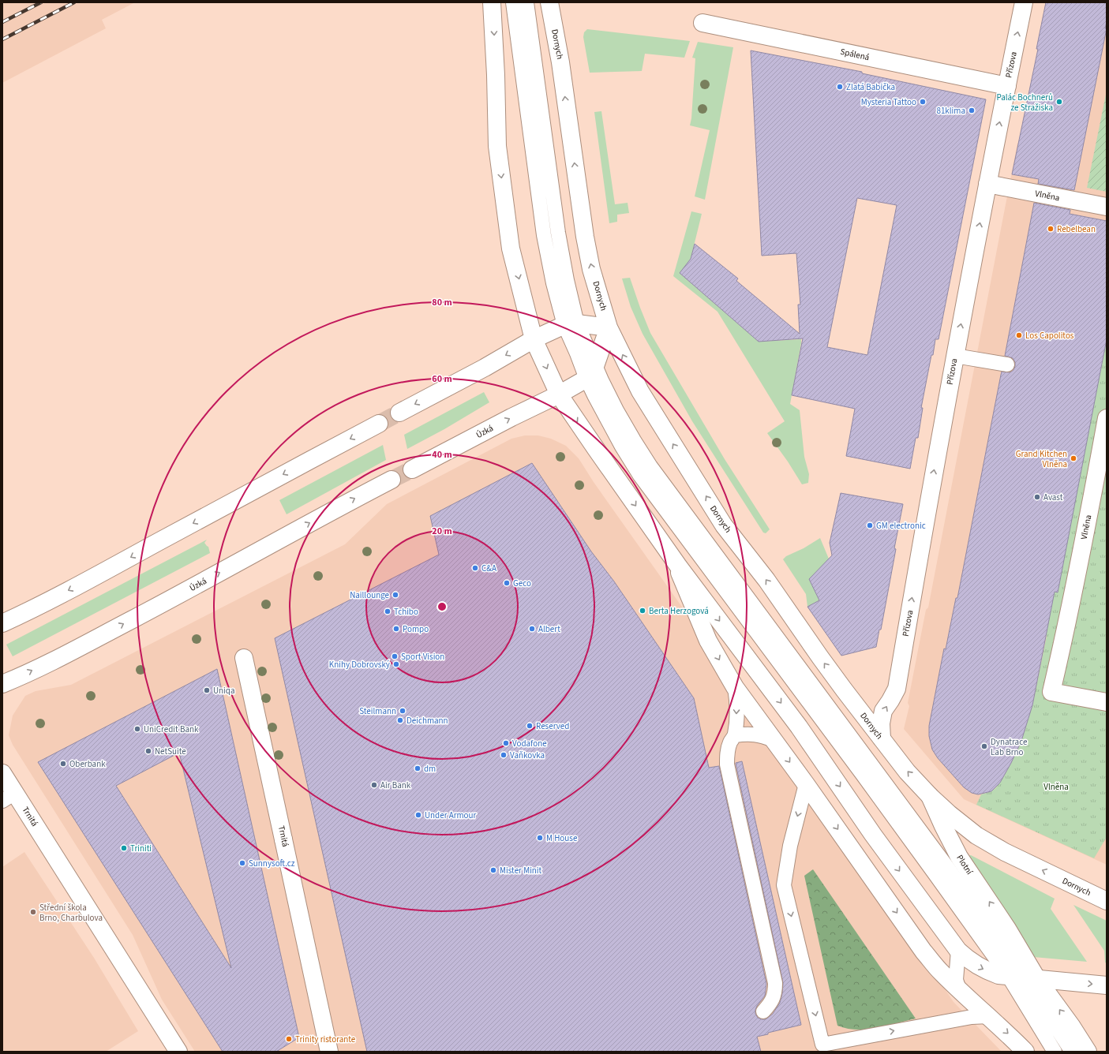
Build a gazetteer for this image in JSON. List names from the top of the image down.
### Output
{
  "streets": {
    "main road": [
      "Dornych",
      "Spálená",
      "Přízova",
      "Vlněna",
      "Úzká",
      "Trnitá",
      "Plotní"
    ]
  },
  "crossings": [
    ["Dornych", "Přízova"],
    ["Dornych", "Plotní"],
    ["Spálená", "Přízova"],
    ["Přízova", "Vlněna"]
  ],
  "one_way": ["Přízova"],
  "parks": ["Vlněna"],
  "places": [
    "Zlatá Babička",
    "Mysteria Tattoo",
    "Palác Bochnerů ze Stražiska",
    "81klima",
    "Rebelbean",
    "Los Capolitos",
    "Grand Kitchen Vlněna",
    "Avast",
    "GM electronic",
    "C&A",
    "Geco",
    "Naillounge",
    "Berta Herzogová",
    "Tchibo",
    "Pompo",
    "Albert",
    "Sport Vision",
    "Knihy Dobrovský",
    "Uniqa",
    "Steilmann",
    "Deichmann",
    "Reserved",
    "UniCredit Bank",
    "Vodafone",
    "Dynatrace Lab Brno",
    "NetSuite",
    "Vaňkovka",
    "Oberbank",
    "dm",
    "Air Bank",
    "Under Armour",
    "M House",
    "Triniti",
    "Sunnysoft.cz",
    "Mister Minit",
    "Střední škola Brno, Charbulova",
    "Trinity ristorante"
  ],
  "rings": [
    "80 m",
    "60 m",
    "40 m",
    "20 m"
  ]
}
